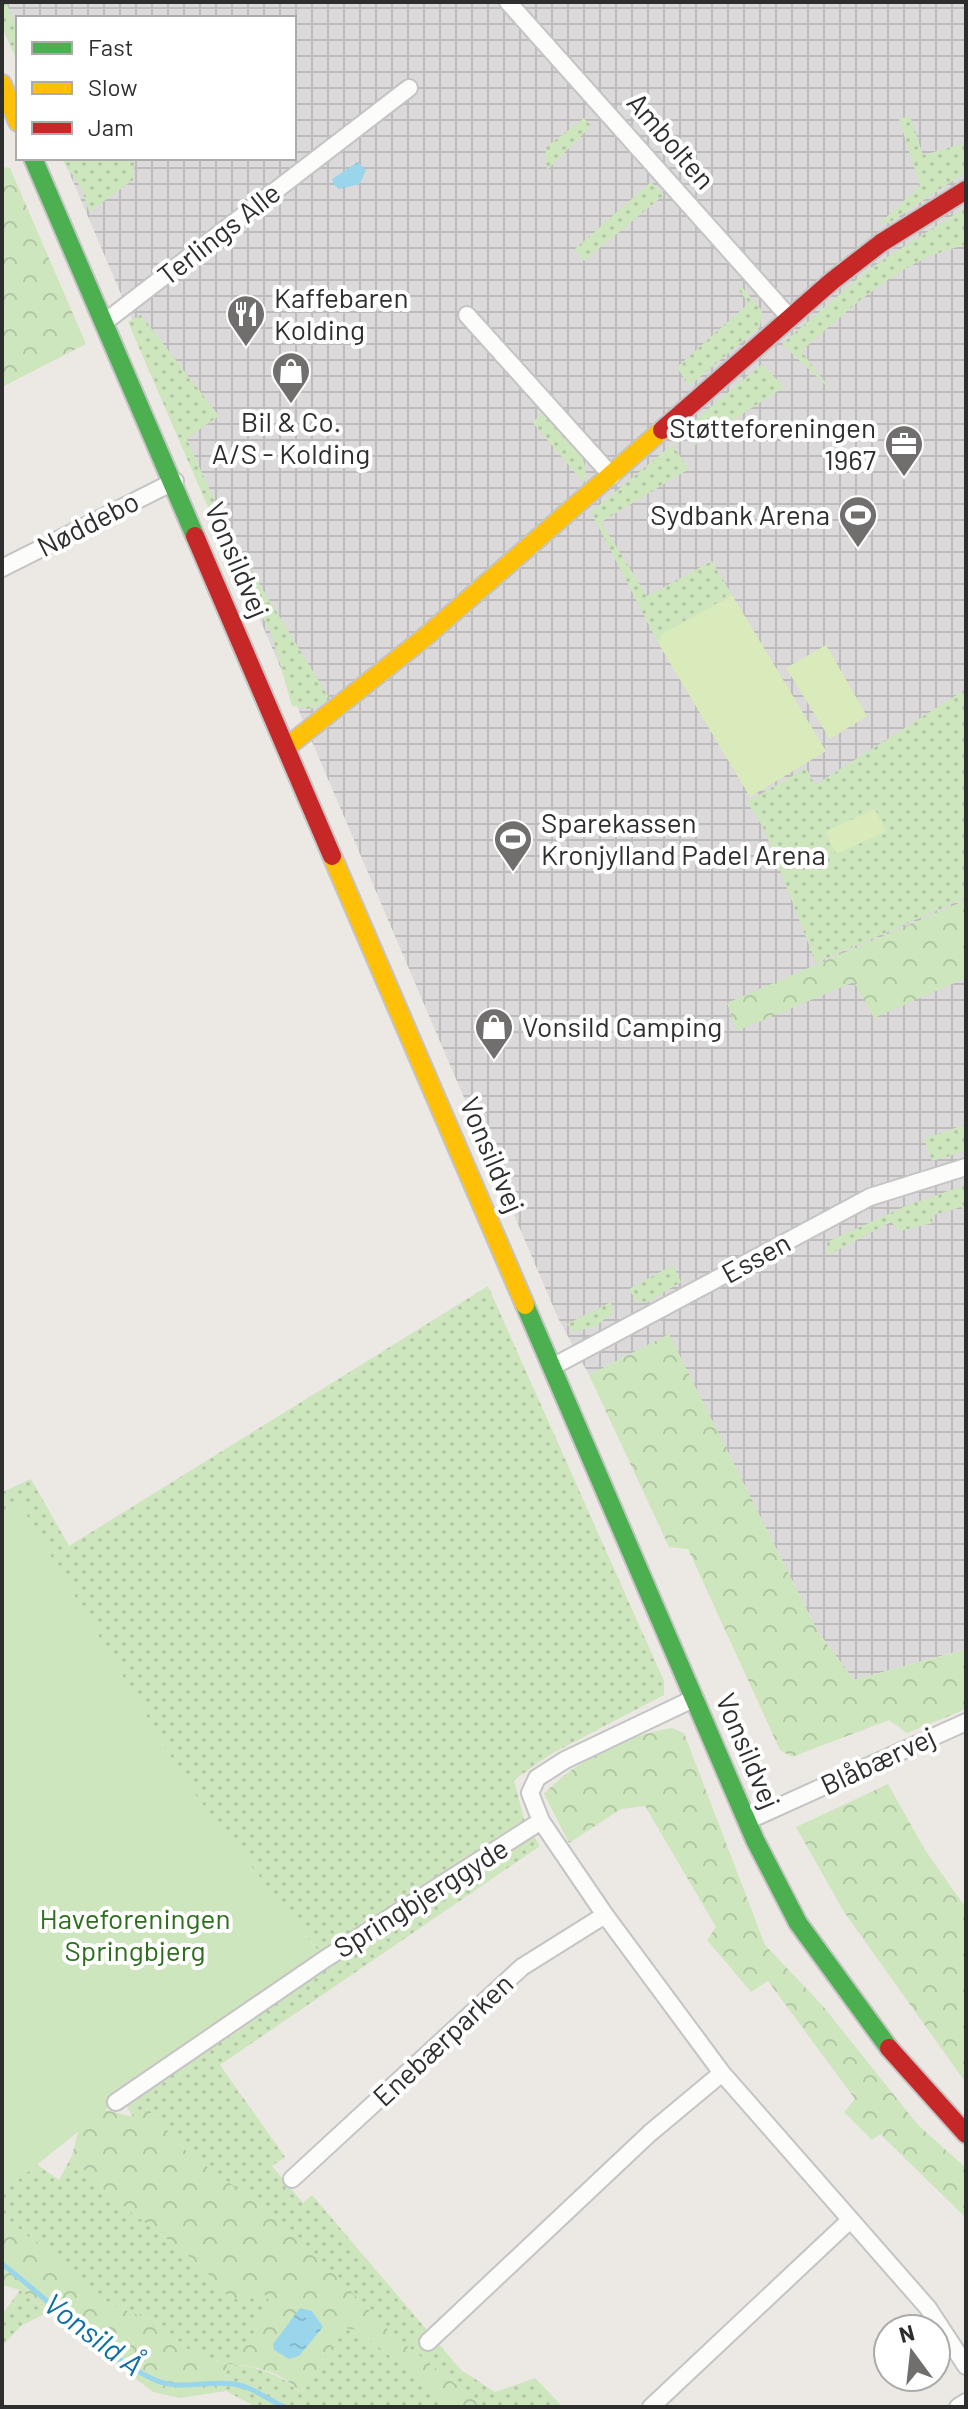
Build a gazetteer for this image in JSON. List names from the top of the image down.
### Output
{
  "streets": {
    "main road": ["Vonsildvej"],
    "street": [
      "Ambolten",
      "Terlings Alle",
      "Nøddebo",
      "Essen",
      "Blåbærvej",
      "Springbjerggyde",
      "Enebærparken"
    ]
  },
  "crossings": [
    ["Terlings Alle", "Vonsildvej"],
    ["Nøddebo", "Vonsildvej"],
    ["Vonsildvej", "Essen"],
    ["Vonsildvej", "Blåbærvej"]
  ],
  "water": ["Vonsild Å"],
  "parks": ["Haveforeningen Springbjerg"],
  "places": {
    "restaurant": ["Kaffebaren Kolding"],
    "shop": ["Bil & Co. A/S - Kolding", "Vonsild Camping"],
    "office": ["Støtteforeningen 1967"],
    "sports": ["Sydbank Arena", "Sparekassen Kronjylland Padel Arena"]
  },
  "legend": ["Fast", "Slow", "Jam"],
  "north": "top"
}
